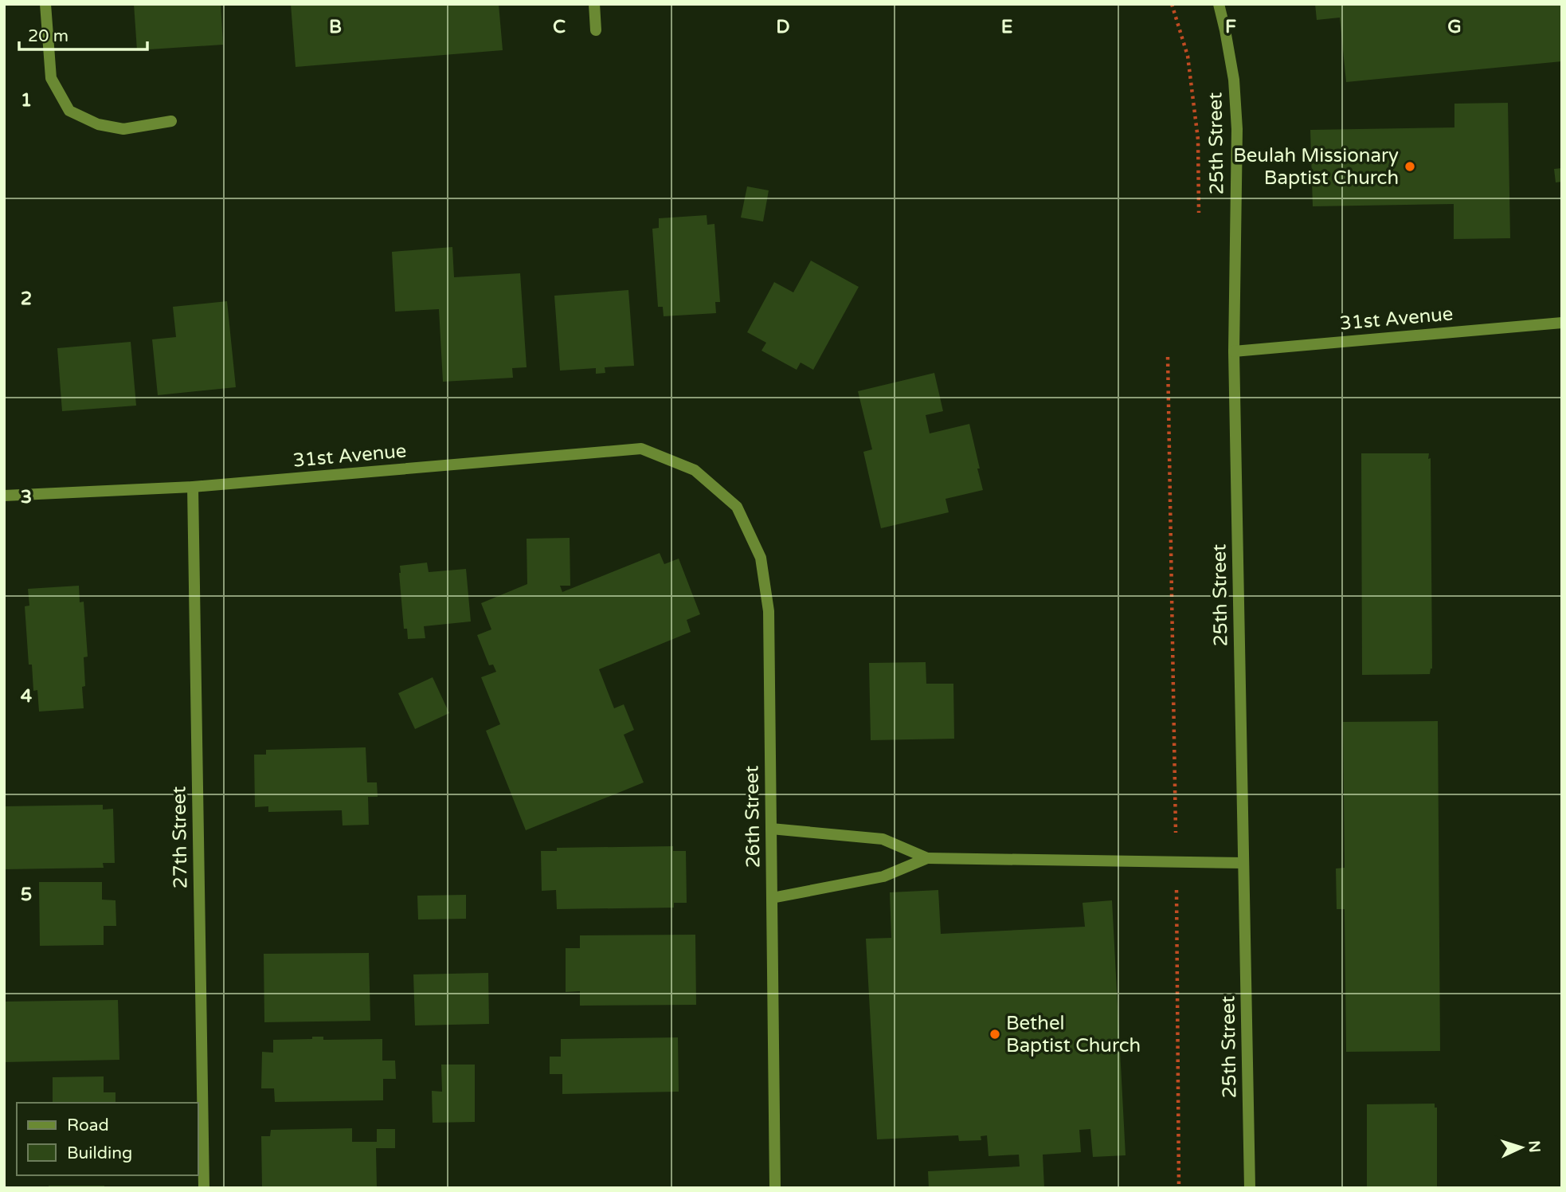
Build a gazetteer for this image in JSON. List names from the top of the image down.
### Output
{
  "streets": {
    "street": [
      "25th Street",
      "31st Avenue",
      "26th Street",
      "27th Street"
    ]
  },
  "crossings": [
    ["25th Street", "31st Avenue"],
    ["31st Avenue", "26th Street"],
    ["31st Avenue", "27th Street"]
  ],
  "places": ["Beulah Missionary Baptist Church", "Bethel Baptist Church"],
  "legend": ["Road", "Building"],
  "scale_bar": "20 m",
  "north": "right",
  "grid": {
    "columns": [
      "B",
      "C",
      "D",
      "E",
      "F",
      "G"
    ],
    "rows": [
      "1",
      "2",
      "3",
      "4",
      "5"
    ]
  }
}
